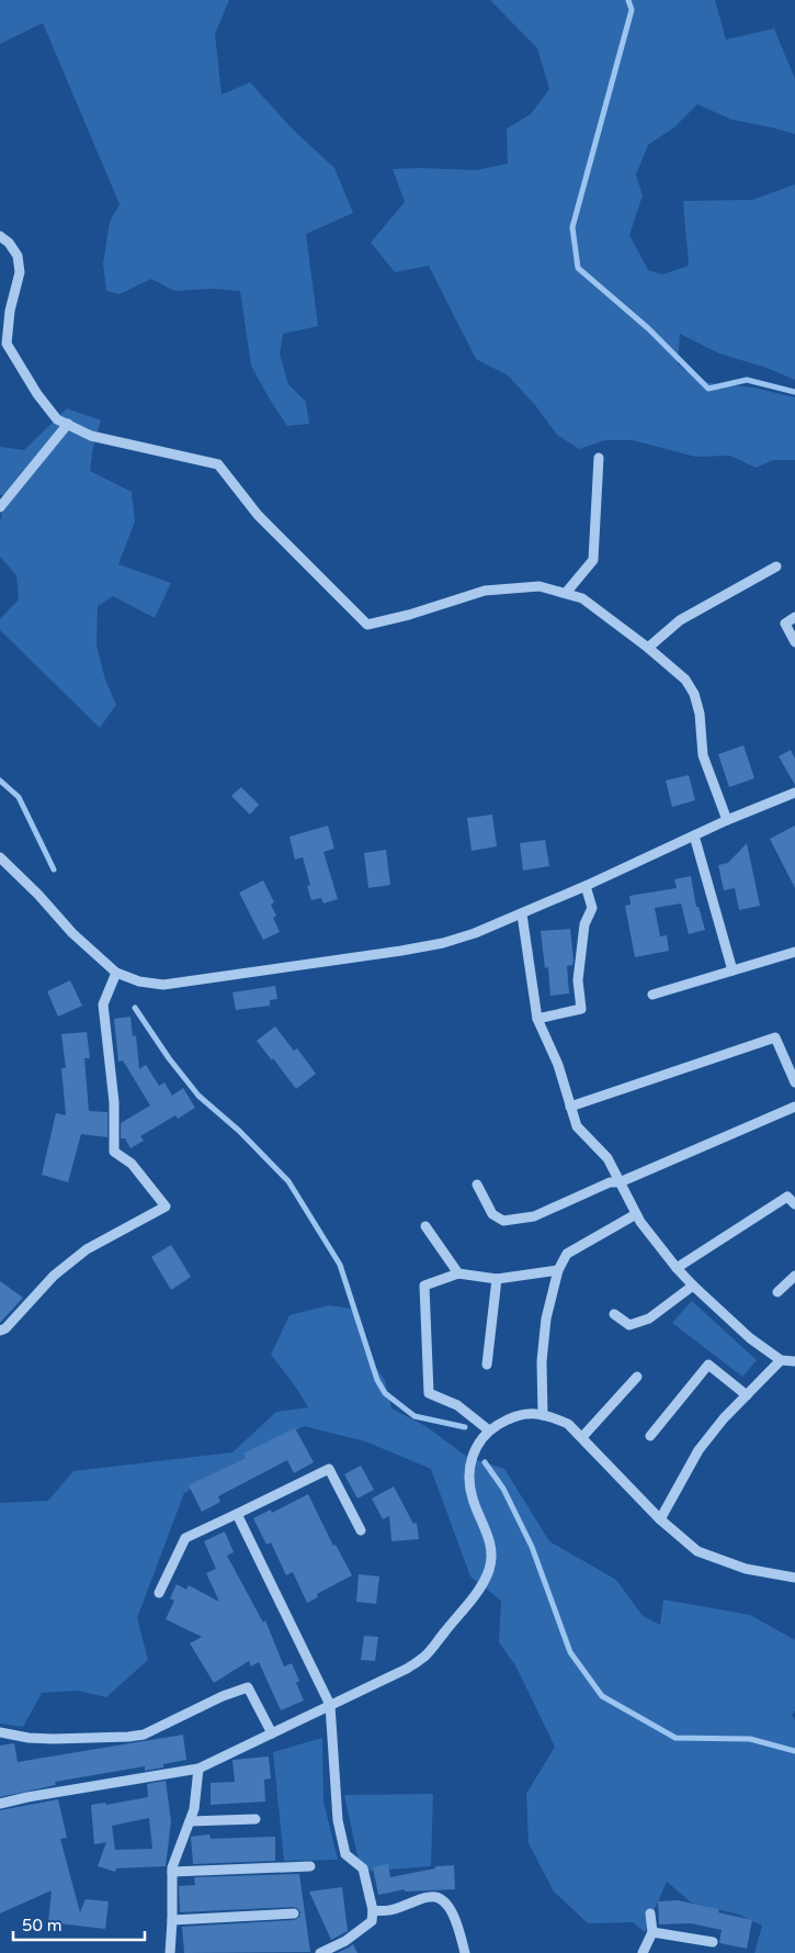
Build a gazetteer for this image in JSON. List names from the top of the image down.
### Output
{
  "scale_bar": "50 m"
}
